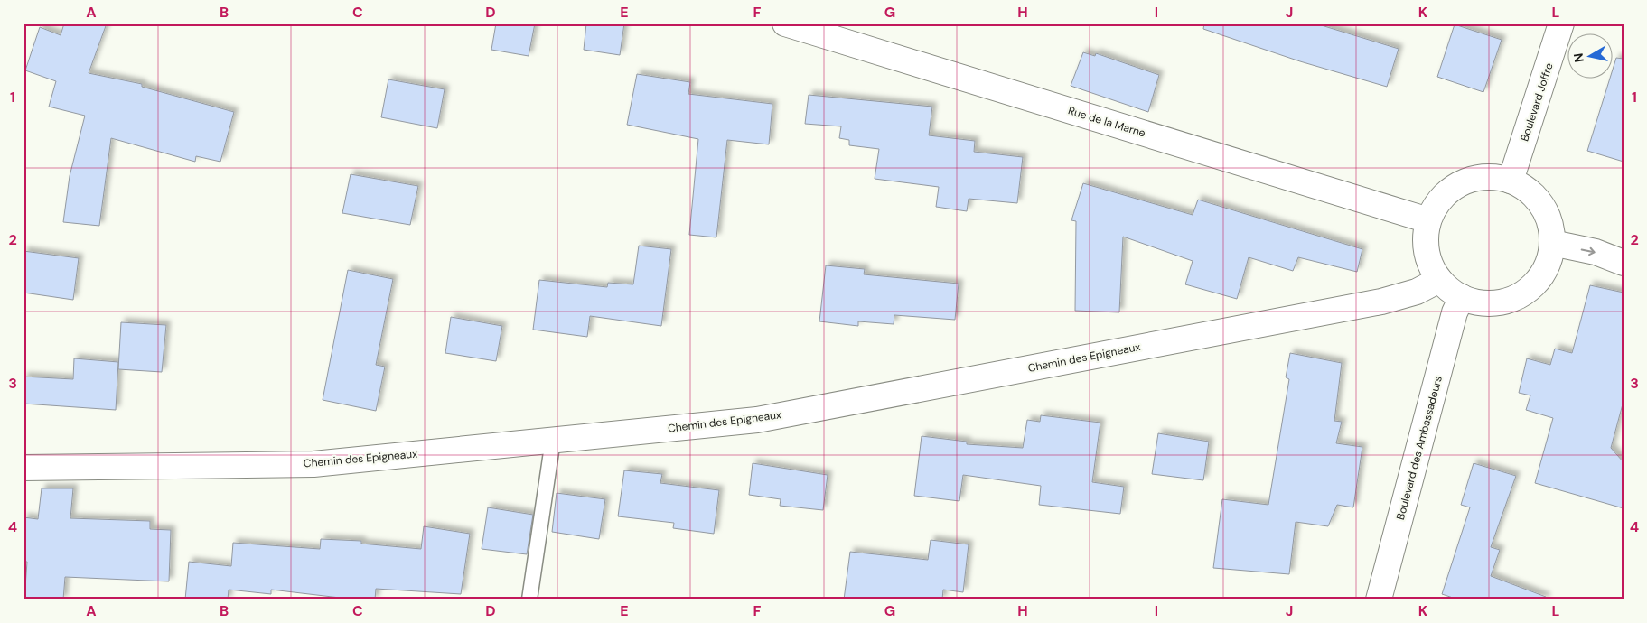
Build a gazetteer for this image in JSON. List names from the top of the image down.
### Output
{
  "streets": {
    "street": [
      "Boulevard Joffre",
      "Rue de la Marne",
      "Chemin des Epigneaux",
      "Boulevard des Ambassadeurs"
    ]
  },
  "crossings": [
    ["Boulevard Joffre", "Rue de la Marne"],
    ["Boulevard Joffre", "Chemin des Epigneaux"],
    ["Boulevard Joffre", "Boulevard des Ambassadeurs"],
    ["Rue de la Marne", "Chemin des Epigneaux"],
    ["Rue de la Marne", "Boulevard des Ambassadeurs"],
    ["Chemin des Epigneaux", "Boulevard des Ambassadeurs"]
  ],
  "north": "left",
  "grid": {
    "columns": [
      "A",
      "B",
      "C",
      "D",
      "E",
      "F",
      "G",
      "H",
      "I",
      "J",
      "K",
      "L"
    ],
    "rows": [
      "1",
      "2",
      "3",
      "4"
    ]
  }
}
